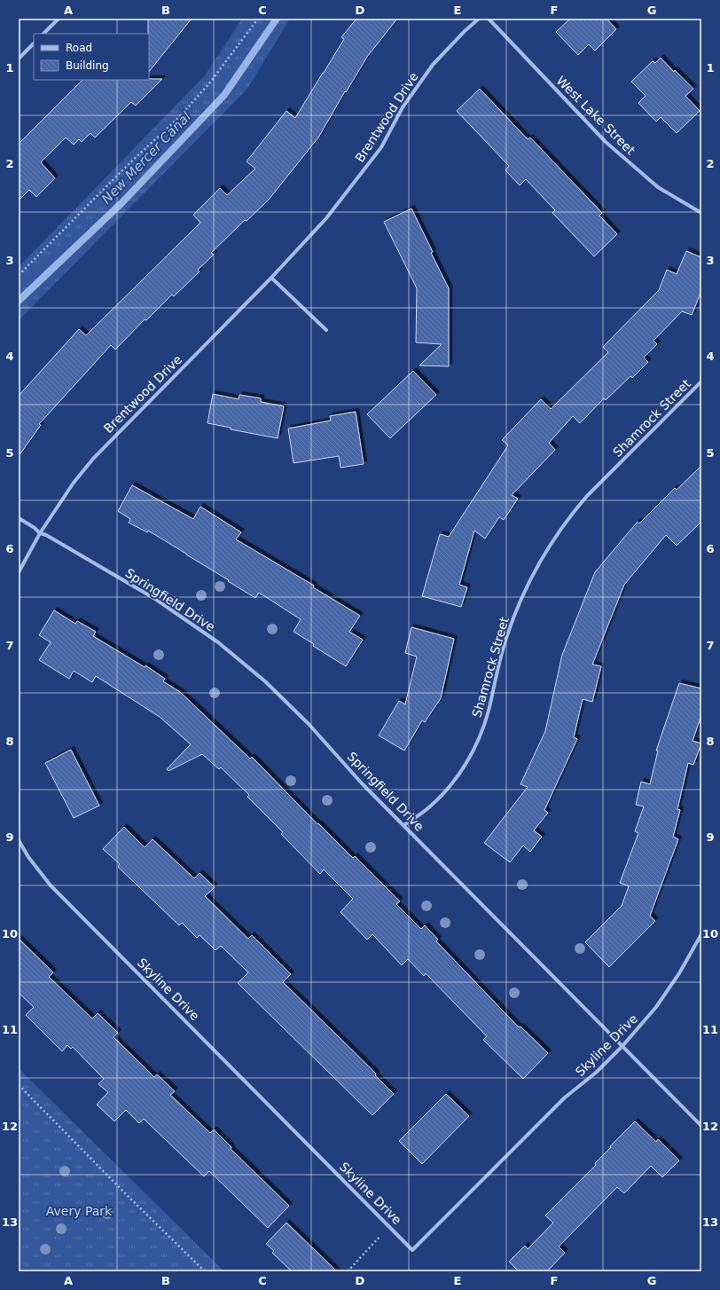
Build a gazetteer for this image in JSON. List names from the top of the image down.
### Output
{
  "streets": {
    "street": [
      "West Lake Street",
      "Brentwood Drive",
      "Shamrock Street",
      "Springfield Drive",
      "Skyline Drive"
    ]
  },
  "crossings": [
    ["Brentwood Drive", "Springfield Drive"],
    ["Shamrock Street", "Springfield Drive"],
    ["Springfield Drive", "Skyline Drive"]
  ],
  "water": ["New Mercer Canal"],
  "parks": ["Avery Park"],
  "legend": ["Road", "Building"],
  "grid": {
    "columns": [
      "A",
      "B",
      "C",
      "D",
      "E",
      "F",
      "G"
    ],
    "rows": [
      "1",
      "2",
      "3",
      "4",
      "5",
      "6",
      "7",
      "8",
      "9",
      "10",
      "11",
      "12",
      "13"
    ]
  }
}
